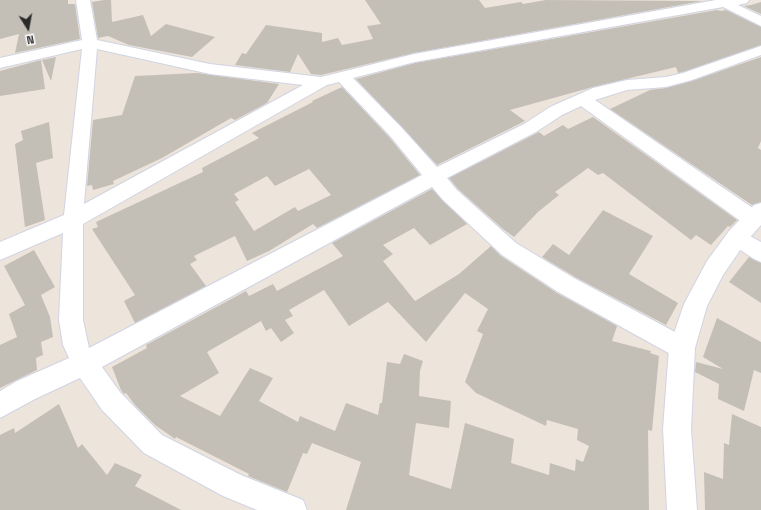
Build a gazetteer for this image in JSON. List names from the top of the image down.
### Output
{
  "north": "bottom"
}
